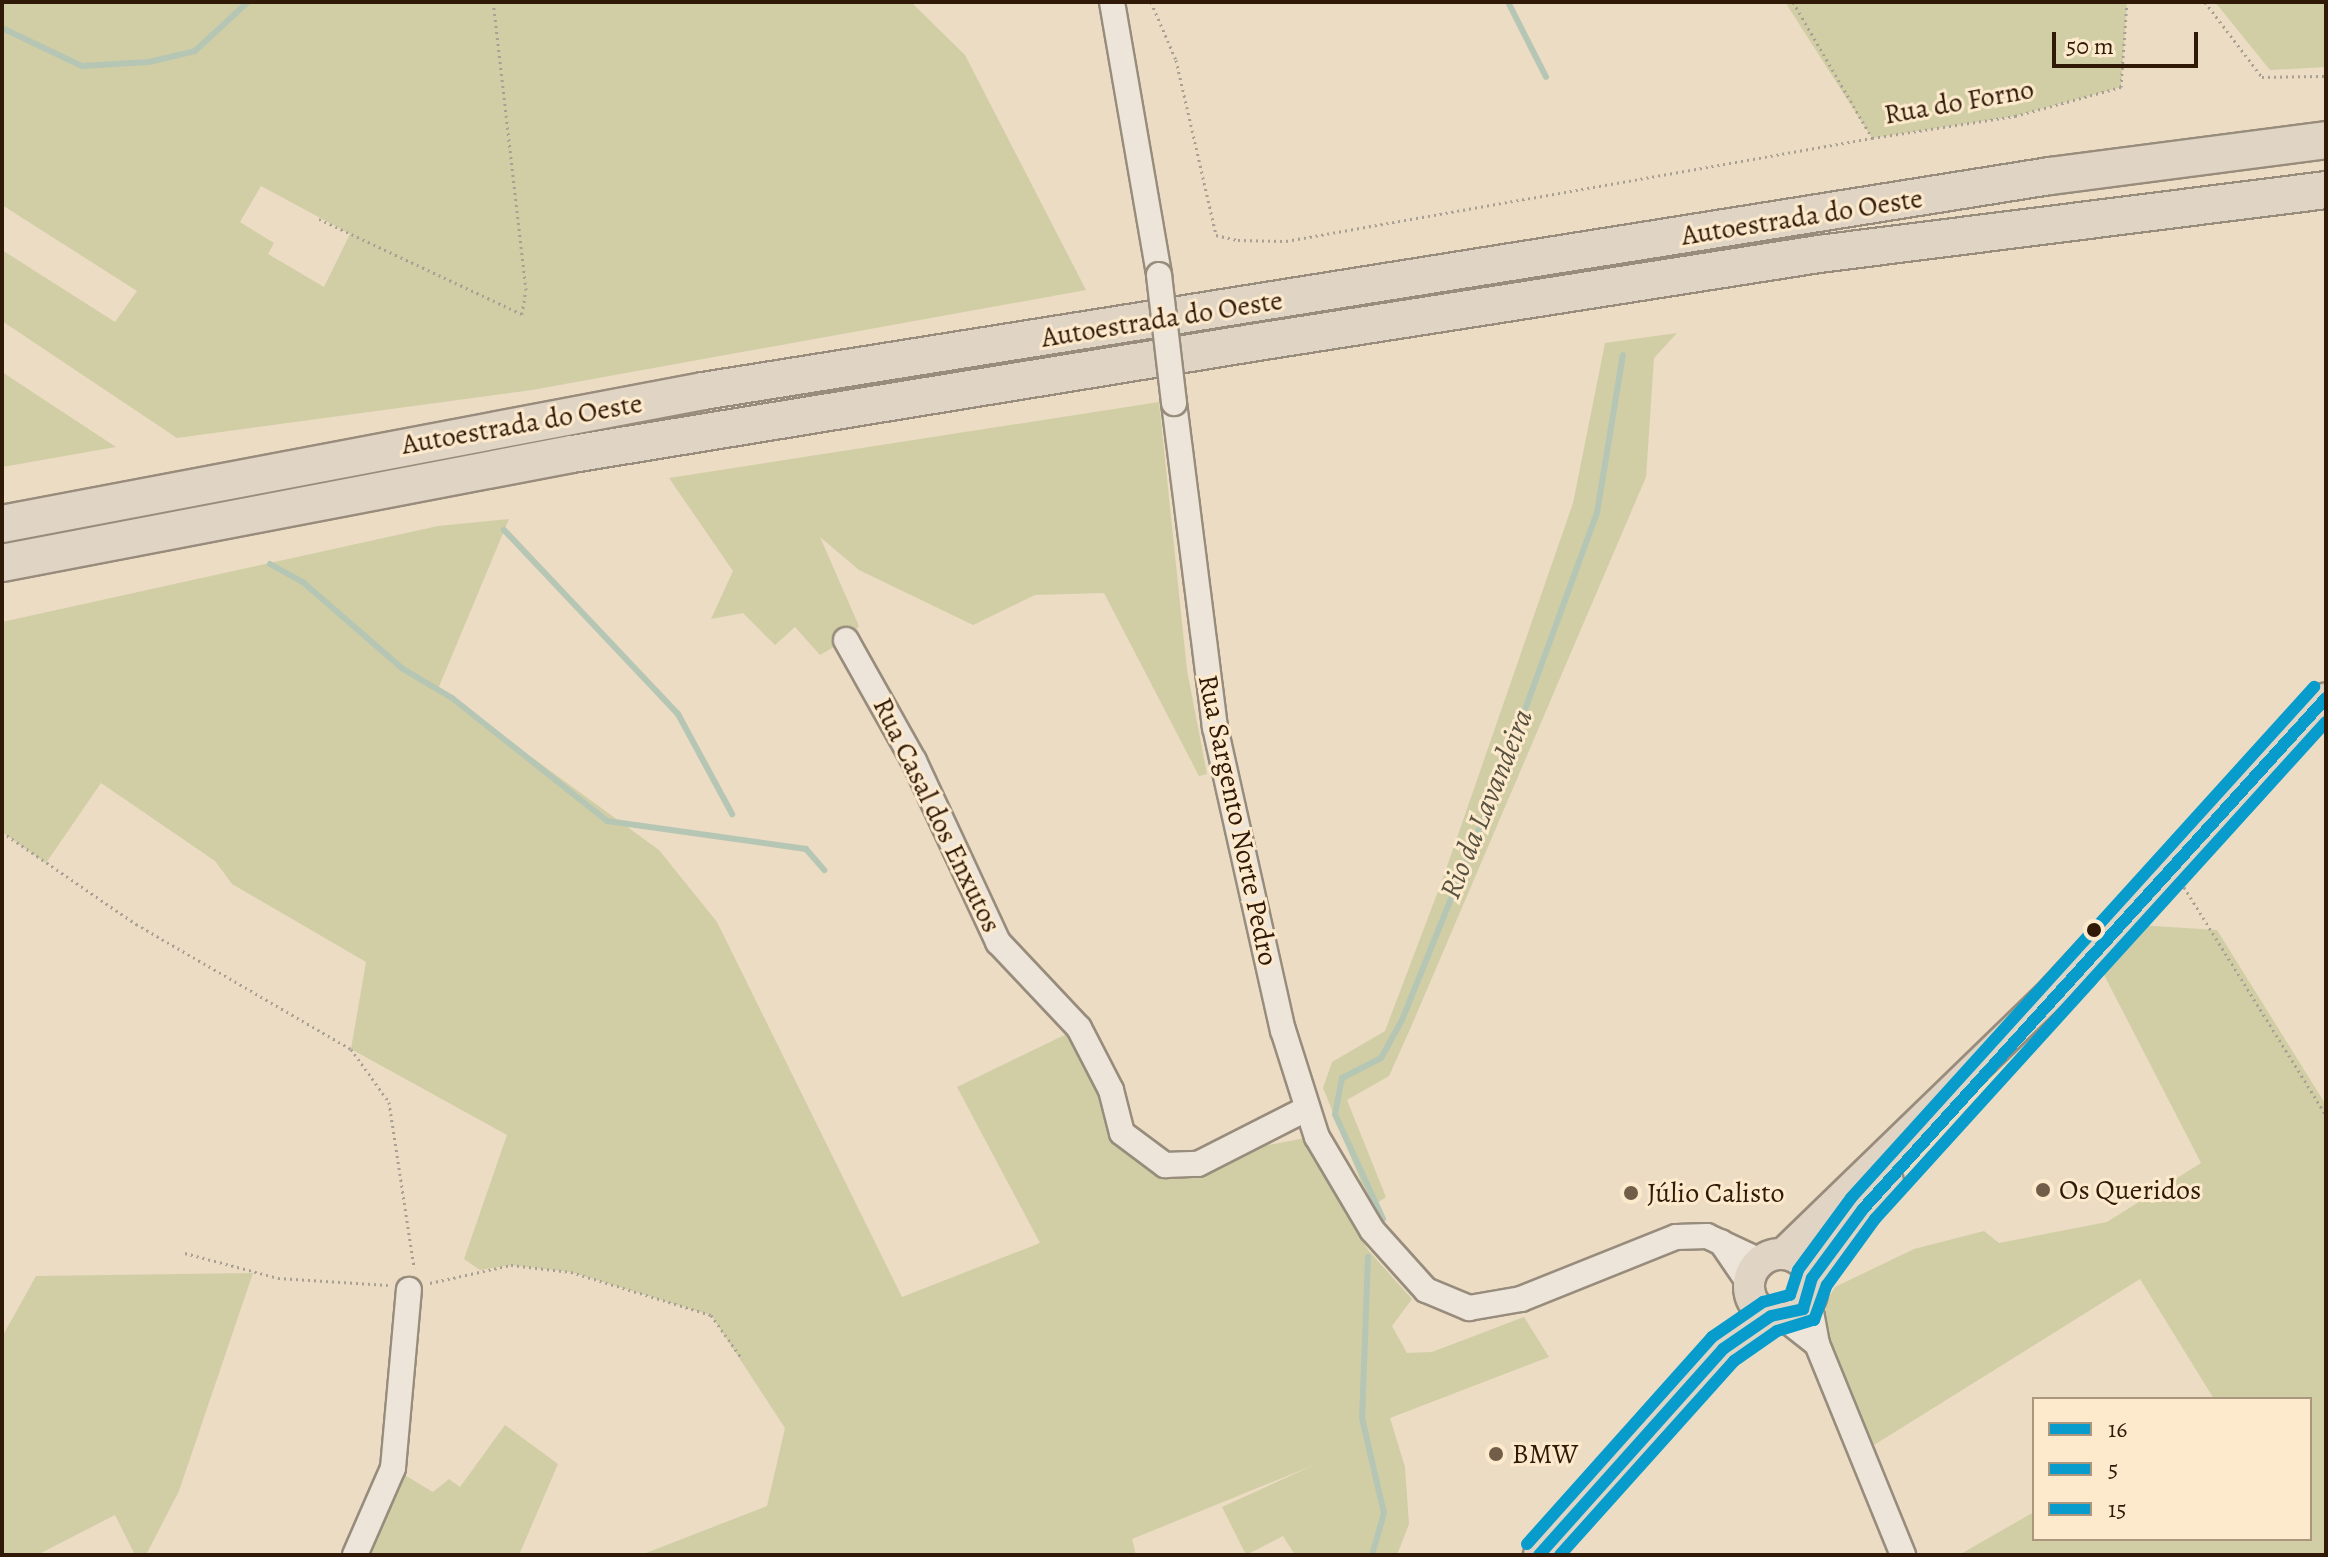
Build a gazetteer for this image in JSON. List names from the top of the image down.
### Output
{
  "streets": {
    "highway": ["Autoestrada do Oeste"],
    "street": ["Rua Casal dos Enxutos", "Rua Sargento Norte Pedro"],
    "path": ["Rua do Forno"]
  },
  "crossings": [
    ["Rua Casal dos Enxutos", "Rua Sargento Norte Pedro"]
  ],
  "water": ["Rio da Lavandeira"],
  "places": ["Os Queridos", "Júlio Calisto", "BMW"],
  "lines": ["transit line 15", "transit line 16", "transit line 5"],
  "legend": ["16", "5", "15"],
  "scale_bar": "50 m"
}
